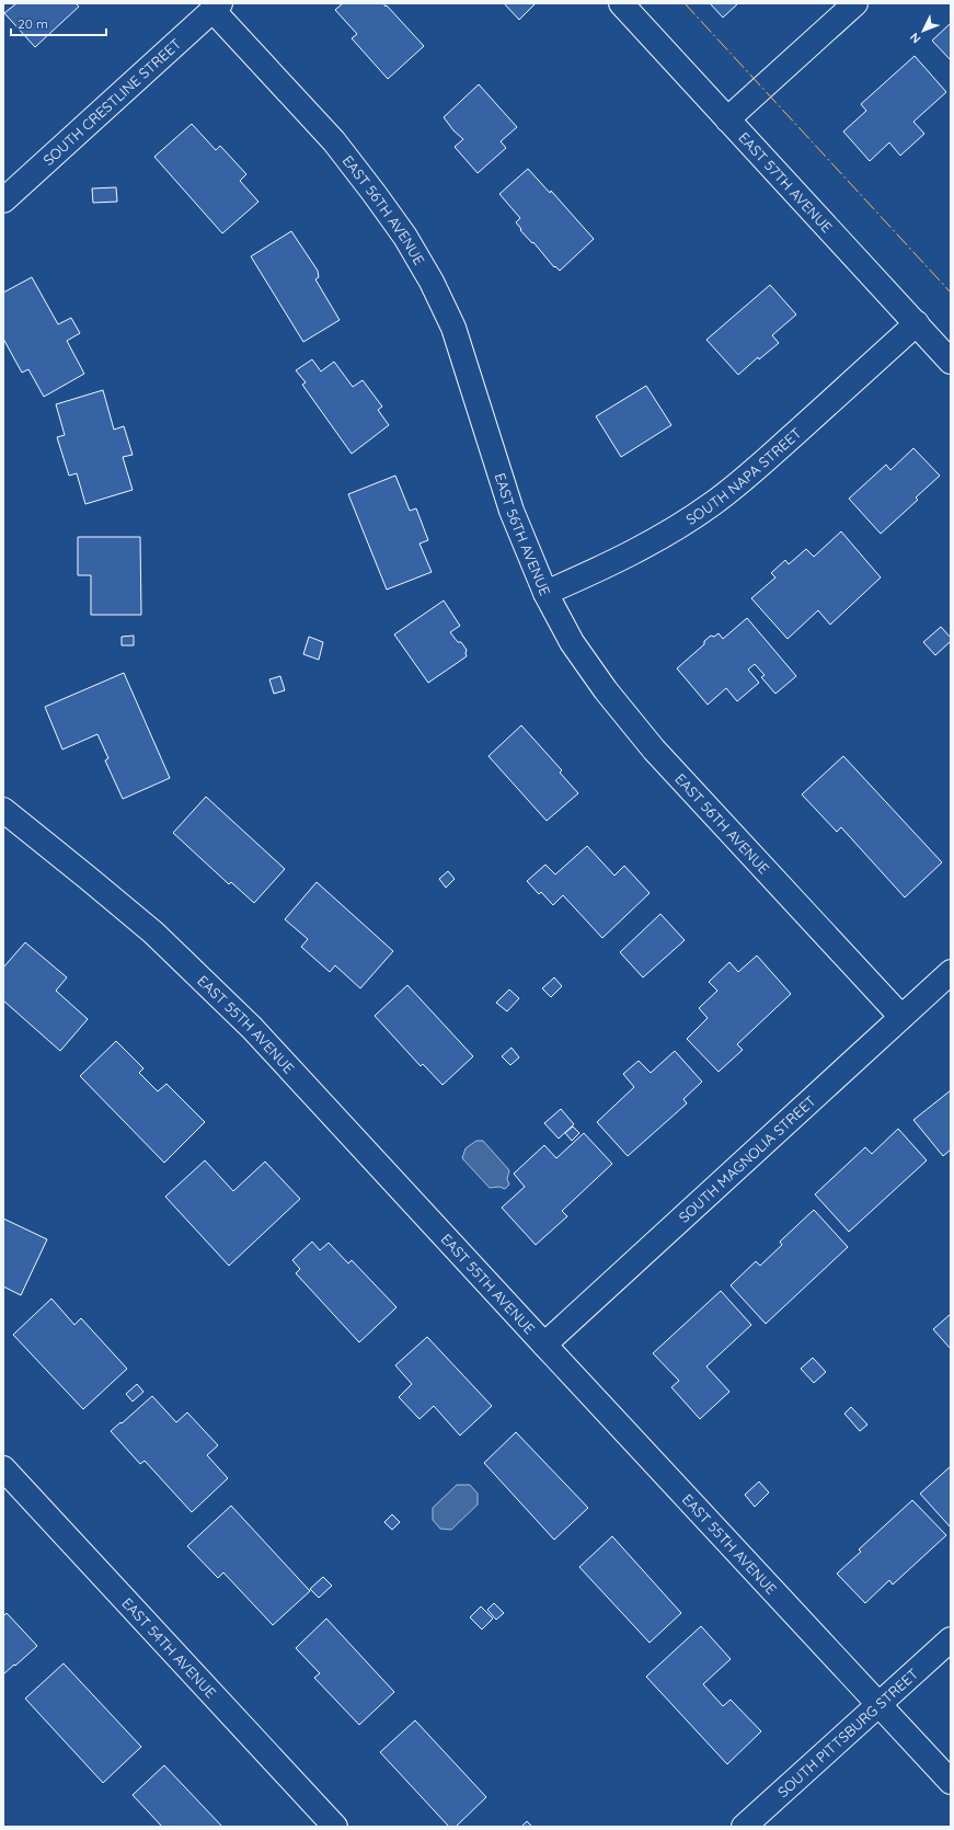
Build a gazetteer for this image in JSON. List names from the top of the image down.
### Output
{
  "streets": {
    "street": [
      "SOUTH CRESTLINE STREET",
      "EAST 57TH AVENUE",
      "EAST 56TH AVENUE",
      "SOUTH NAPA STREET",
      "EAST 55TH AVENUE",
      "SOUTH MAGNOLIA STREET",
      "EAST 54TH AVENUE",
      "SOUTH PITTSBURG STREET"
    ]
  },
  "crossings": [
    ["SOUTH CRESTLINE STREET", "EAST 56TH AVENUE"],
    ["EAST 57TH AVENUE", "SOUTH NAPA STREET"],
    ["EAST 56TH AVENUE", "SOUTH NAPA STREET"],
    ["EAST 56TH AVENUE", "SOUTH MAGNOLIA STREET"],
    ["EAST 55TH AVENUE", "SOUTH MAGNOLIA STREET"],
    ["EAST 55TH AVENUE", "SOUTH PITTSBURG STREET"]
  ],
  "scale_bar": "20 m",
  "north": "bottom left"
}
